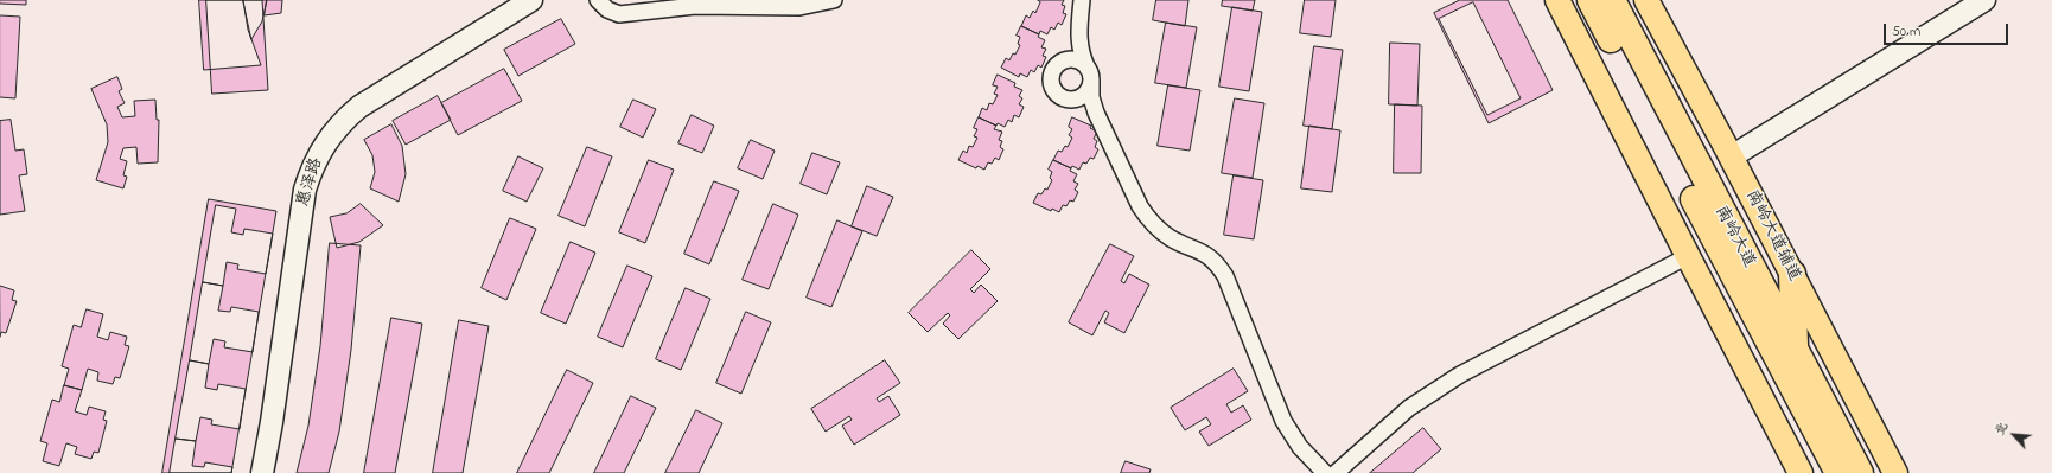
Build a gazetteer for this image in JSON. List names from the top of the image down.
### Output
{
  "streets": {
    "highway": ["南岭大道"],
    "main road": ["南岭大道辅道"],
    "street": ["惠泽路"]
  },
  "scale_bar": "50 m",
  "north": "top left"
}
